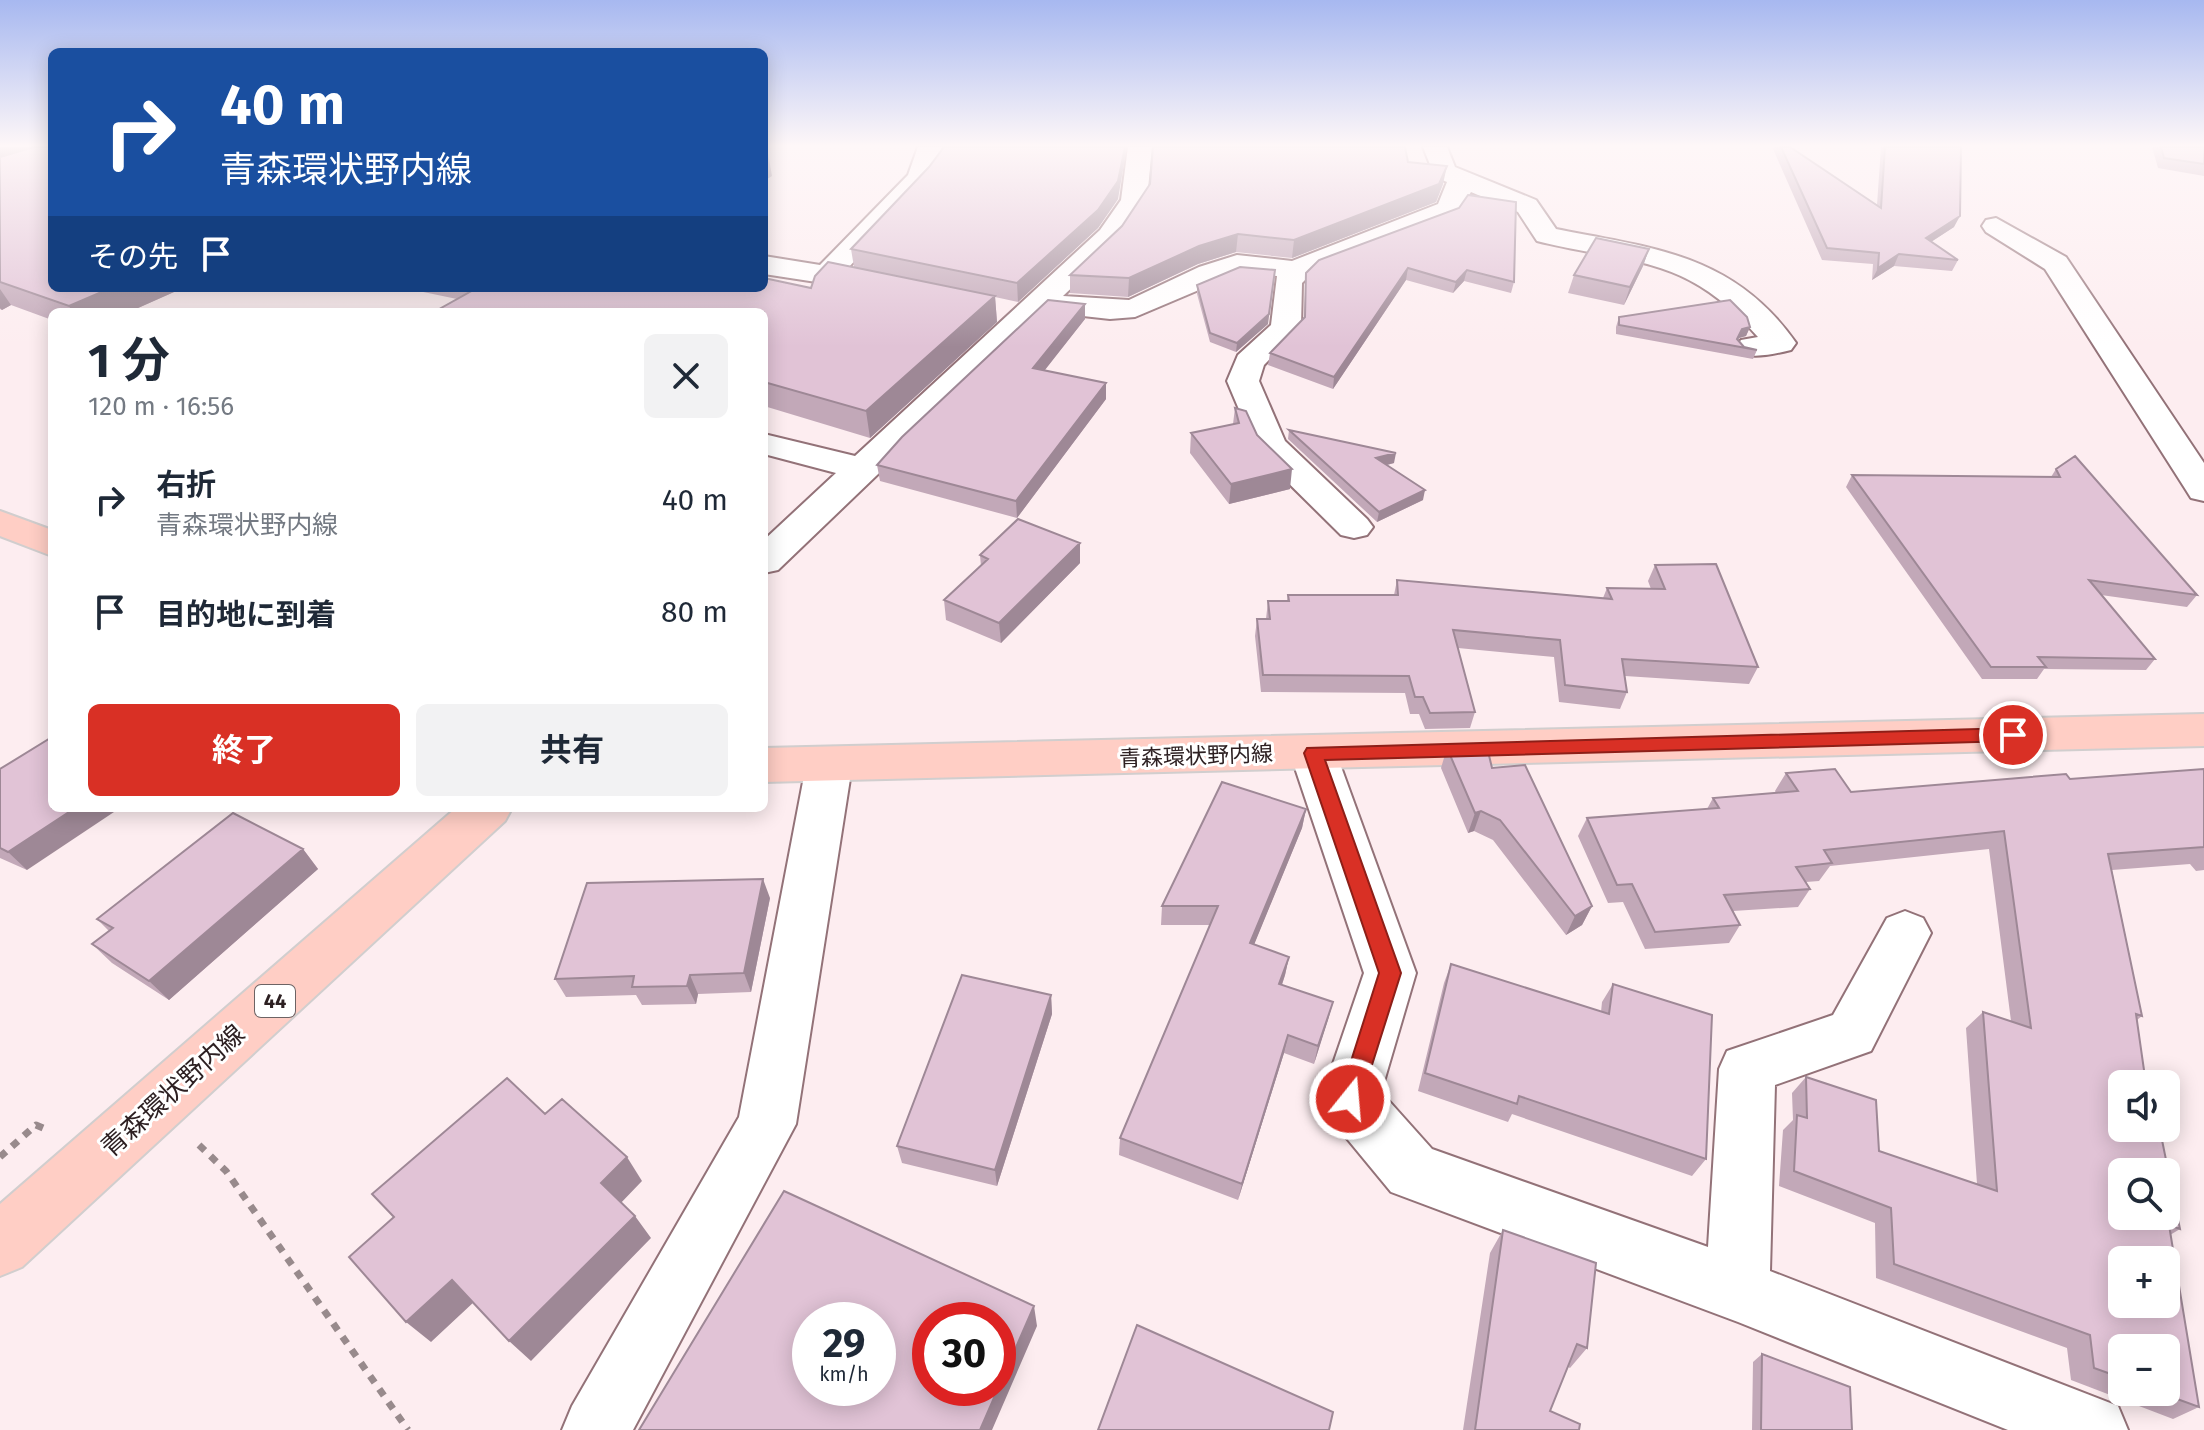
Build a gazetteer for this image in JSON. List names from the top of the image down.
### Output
{
  "streets": {
    "main road": ["青森環状野内線", "44"]
  },
  "page": {
    "turn": ["40 m", "青森環状野内線"],
    "then": "その先",
    "heading": ["1 分", "120 m · 16:56"],
    "list": [
      {
        "name": "右折",
        "note": "青森環状野内線",
        "value": "40 m"
      },
      {
        "name": "目的地に到着",
        "value": "80 m"
      }
    ],
    "buttons": ["終了", "共有"],
    "map_buttons": ["+", "−"],
    "speed": "29 km/h",
    "limit": "30"
  }
}
